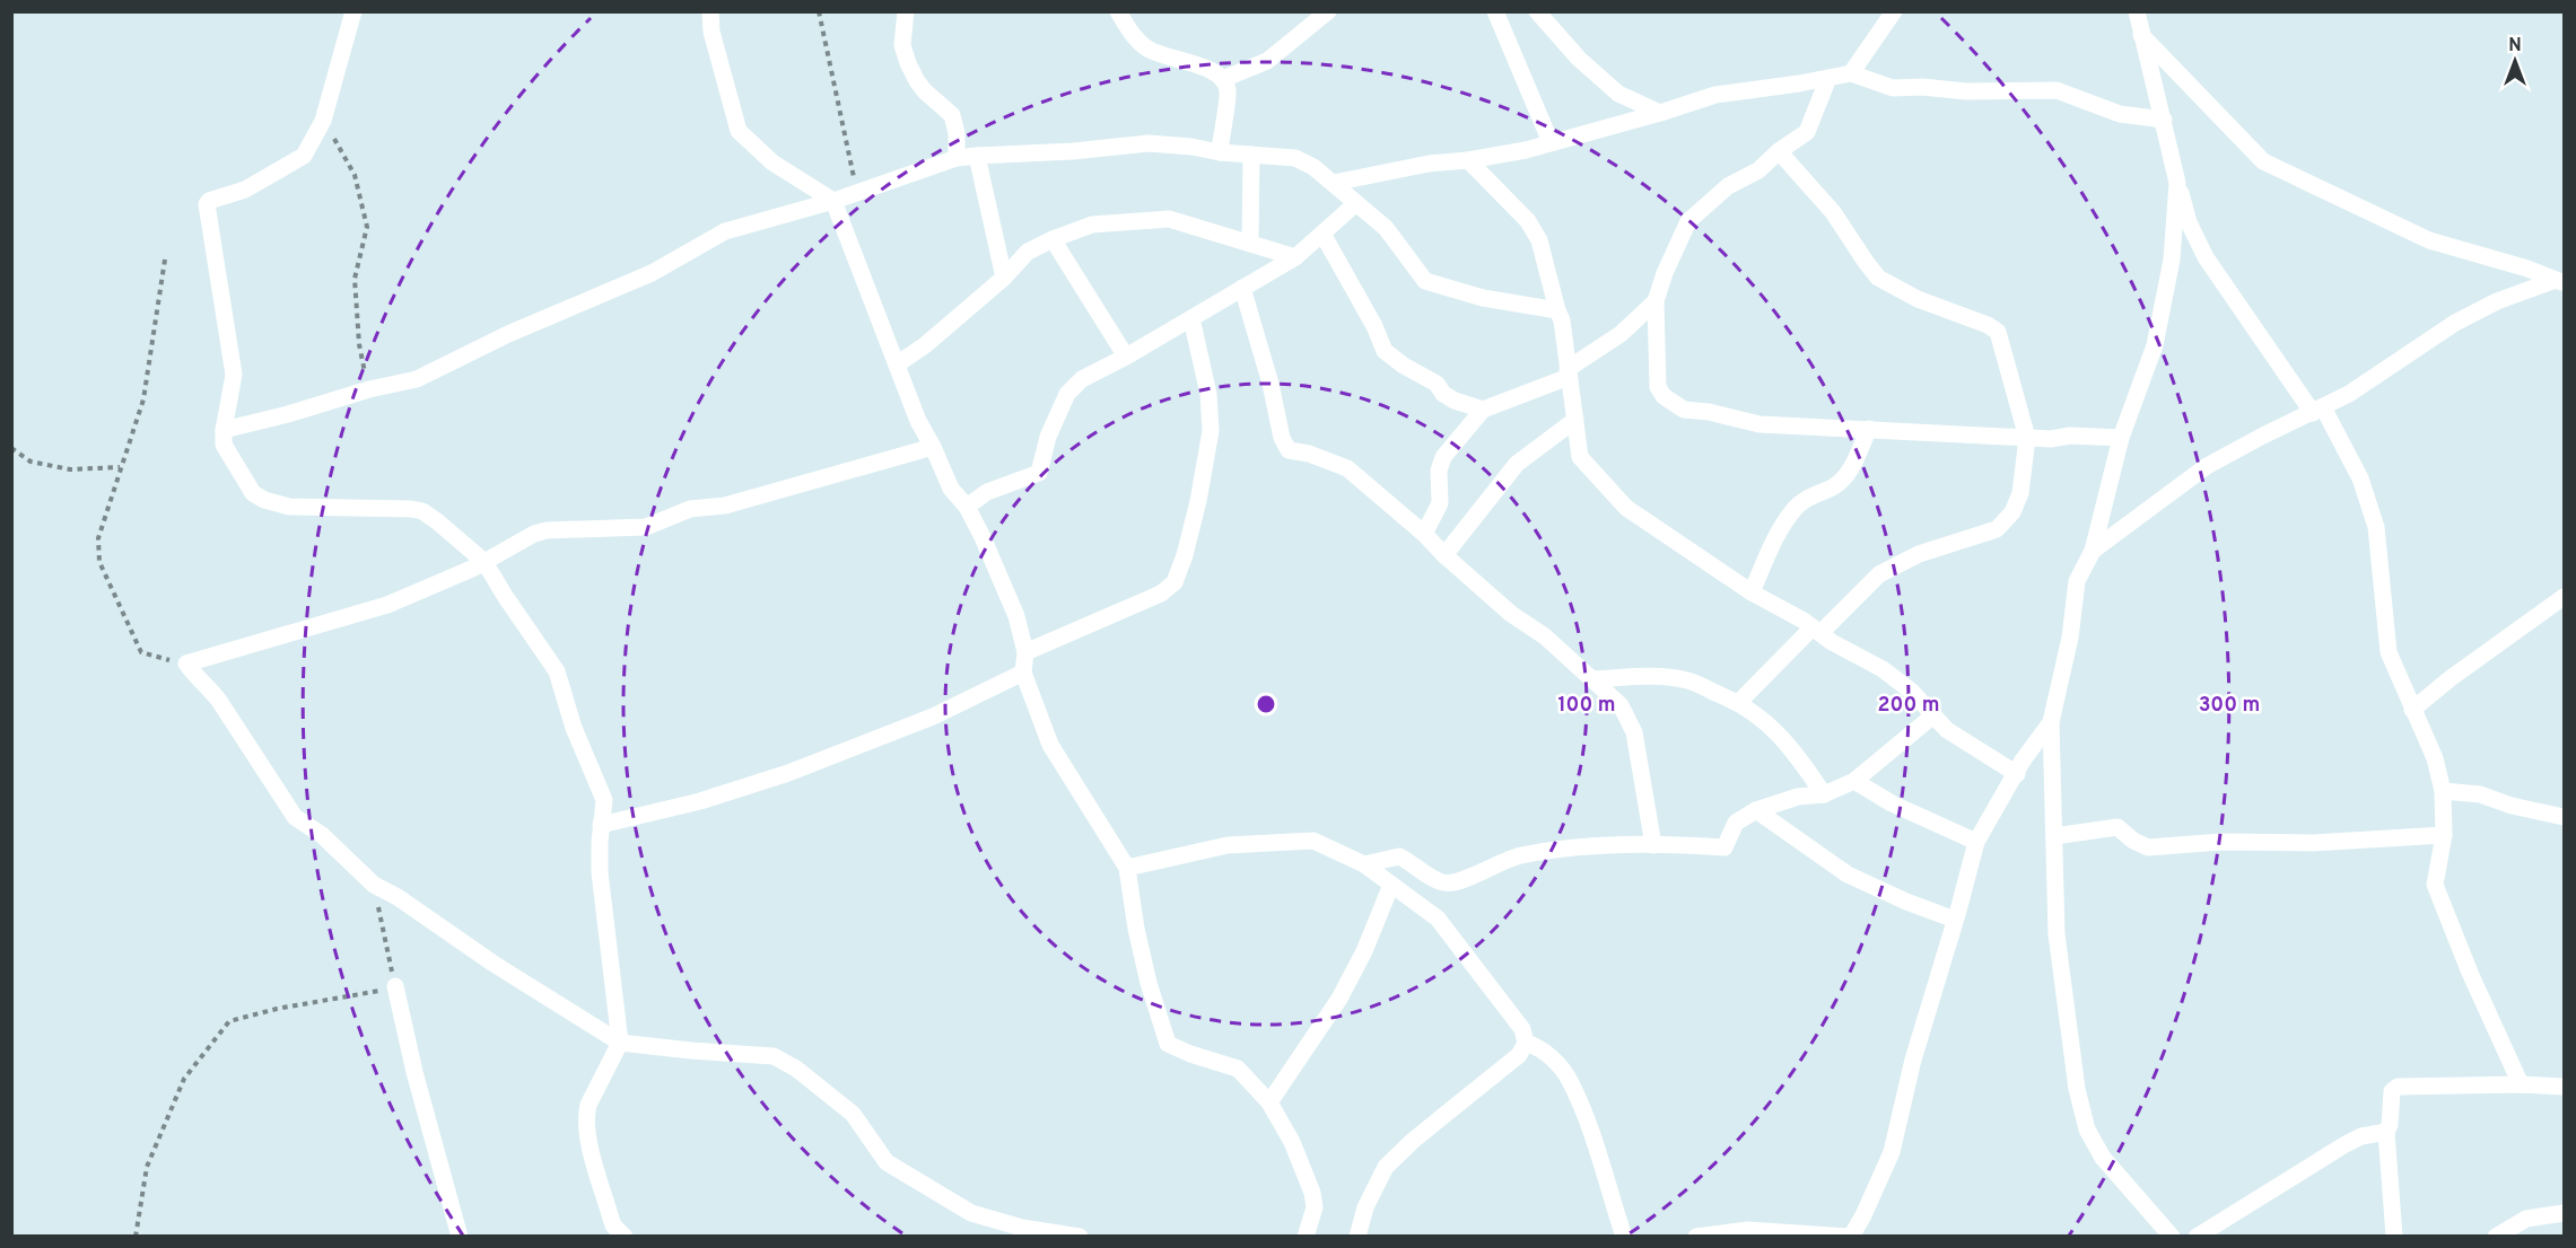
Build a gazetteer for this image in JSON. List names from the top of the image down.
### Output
{
  "north": "top",
  "rings": ["100 m", "200 m", "300 m"]
}
